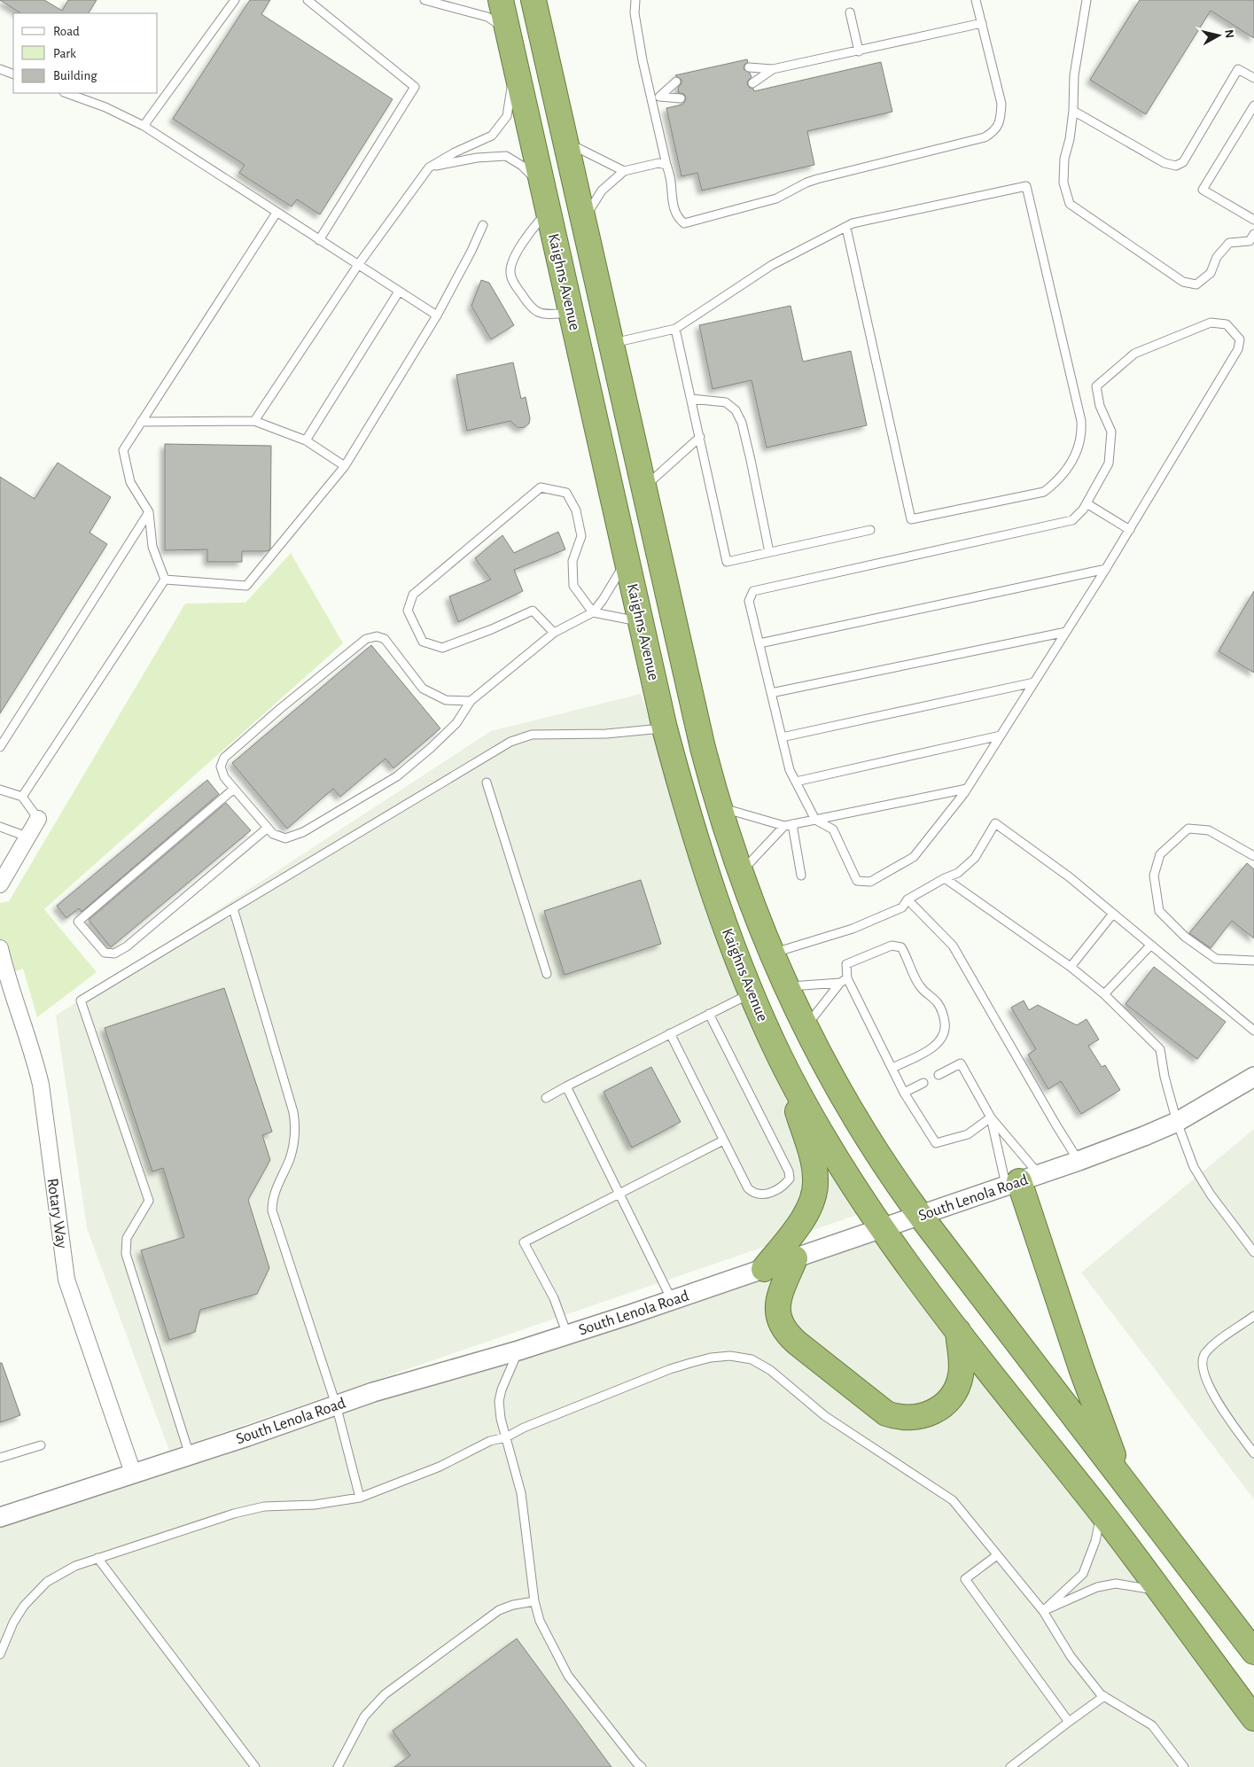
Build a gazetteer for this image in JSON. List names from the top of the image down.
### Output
{
  "streets": {
    "highway": ["Kaighns Avenue"],
    "street": ["South Lenola Road", "Rotary Way"]
  },
  "crossings": [
    ["Kaighns Avenue", "South Lenola Road"],
    ["South Lenola Road", "Rotary Way"]
  ],
  "legend": ["Road", "Park", "Building"],
  "north": "right"
}
